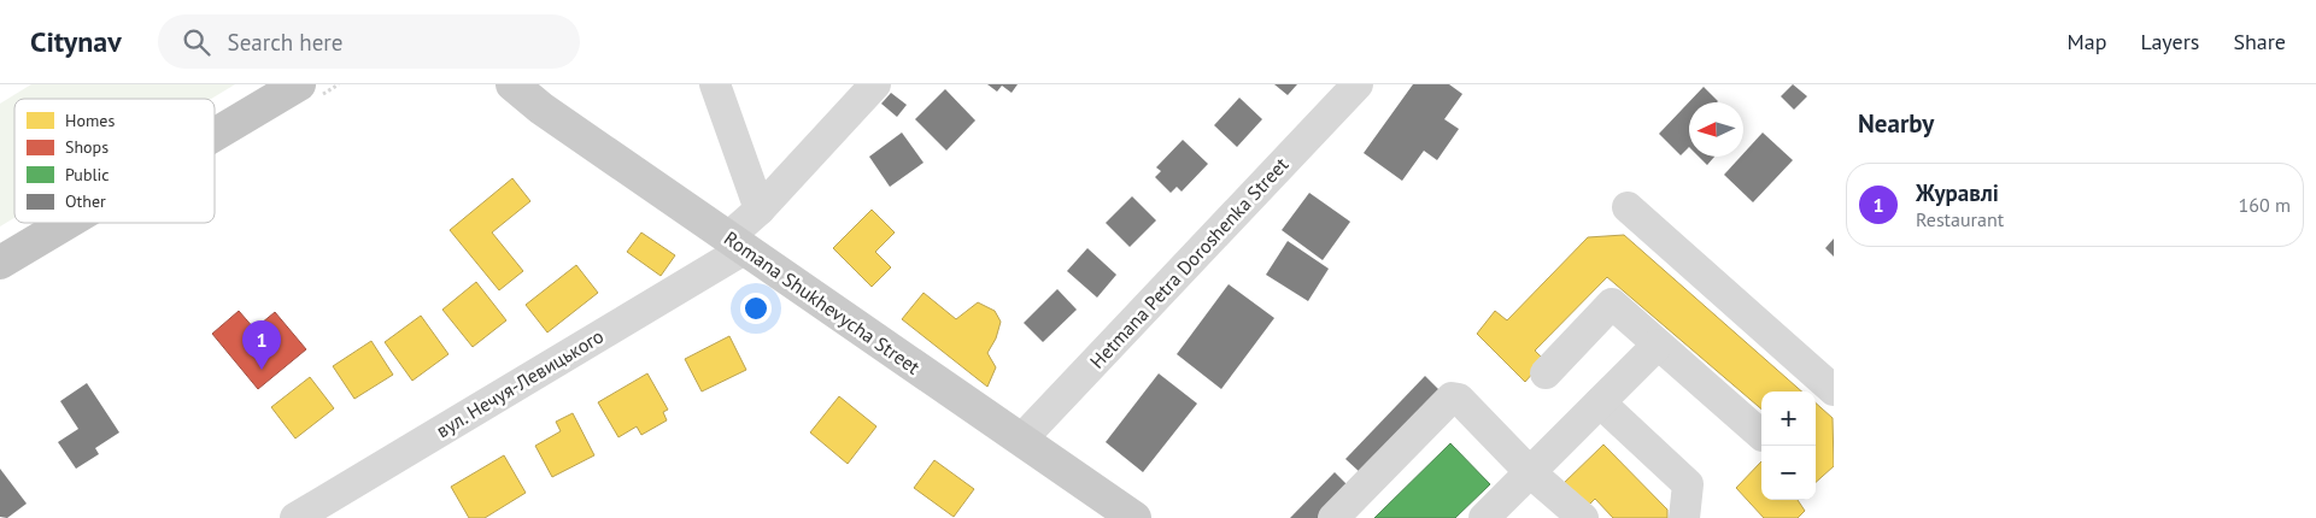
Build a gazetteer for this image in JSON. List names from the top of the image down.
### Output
{
  "streets": {
    "main road": ["Romana Shukhevycha Street"],
    "street": ["Hetmana Petra Doroshenka Street", "вул. Нечуя-Левицького"]
  },
  "crossings": [
    ["Hetmana Petra Doroshenka Street", "Romana Shukhevycha Street"],
    ["Romana Shukhevycha Street", "вул. Нечуя-Левицького"]
  ],
  "legend": [
    "Homes",
    "Shops",
    "Public",
    "Other"
  ],
  "north": "left",
  "page": {
    "header": "Citynav",
    "search": "Search here",
    "nav": ["Map", "Layers", "Share"],
    "heading": "Nearby",
    "list": [
      {
        "mark": "1",
        "name": "Журавлі",
        "note": "Restaurant",
        "value": "160 m"
      }
    ],
    "pins": "1",
    "map_buttons": ["+", "−"]
  }
}
